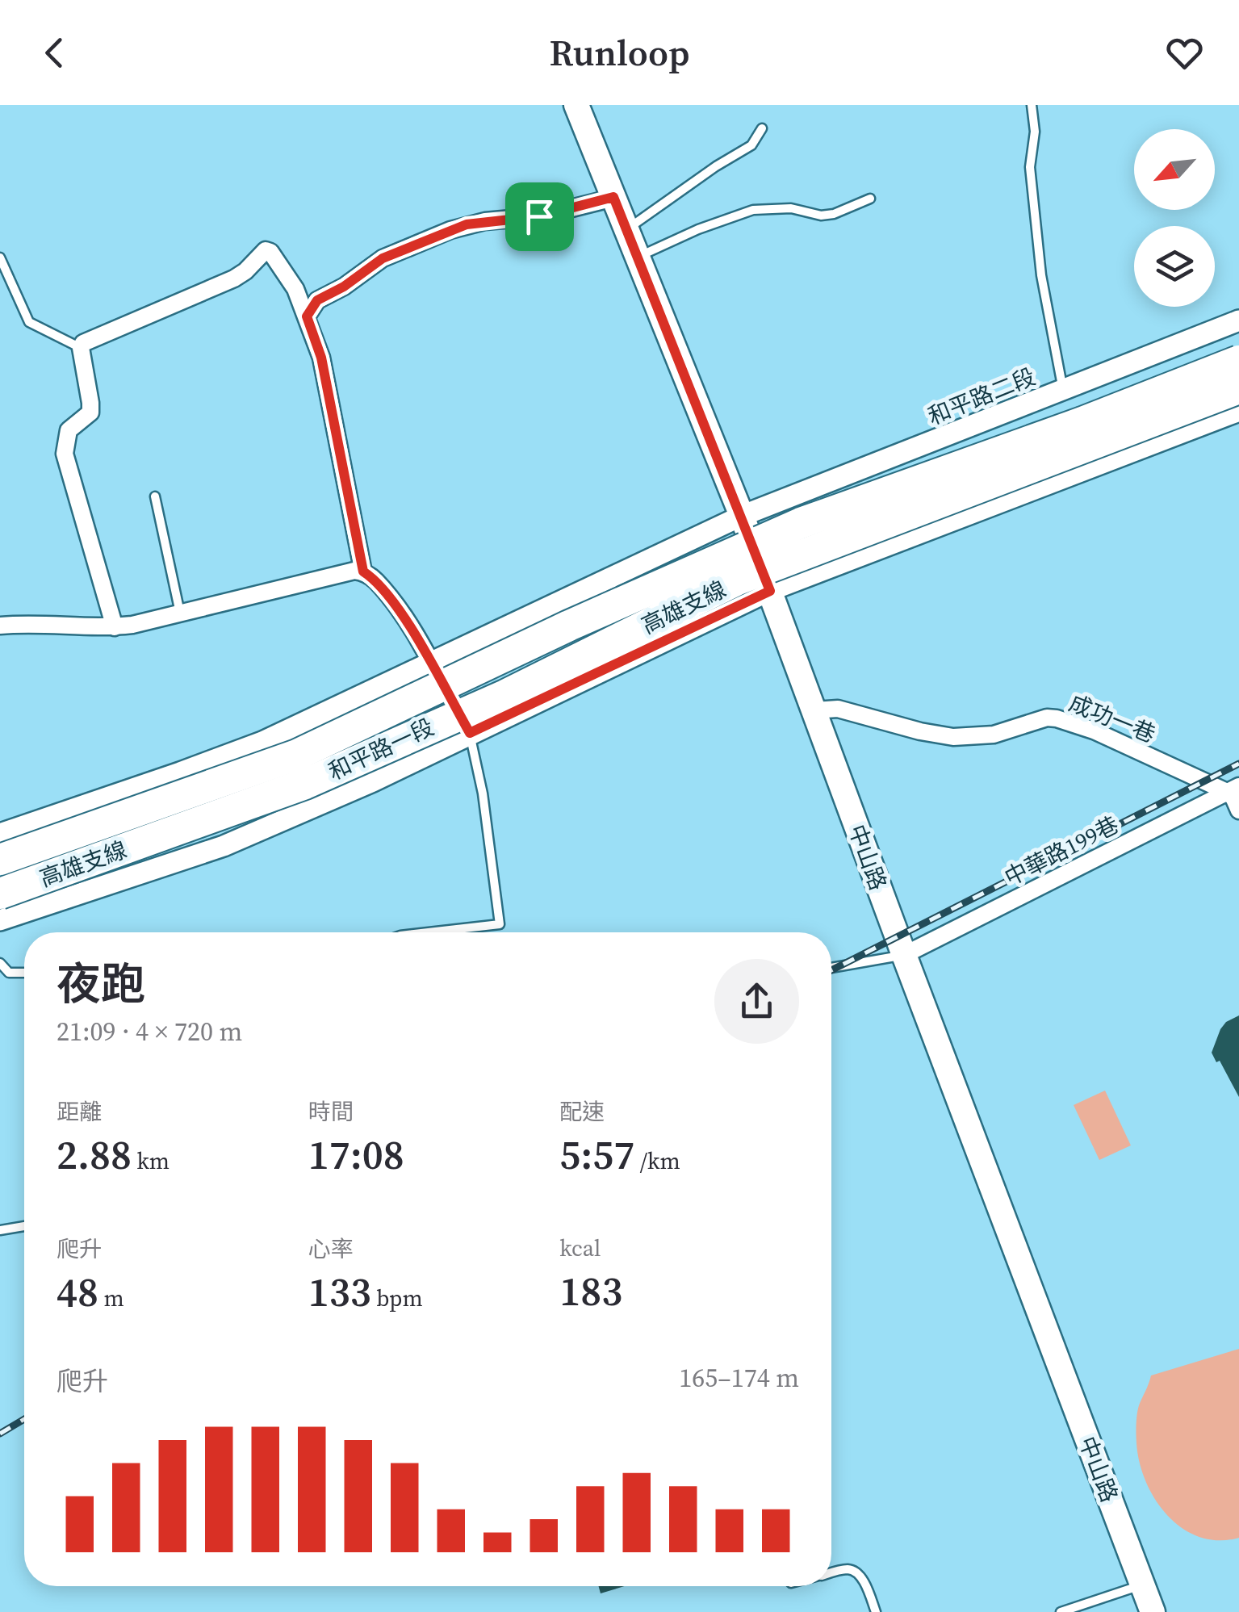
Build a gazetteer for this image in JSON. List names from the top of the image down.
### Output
{
  "streets": {
    "highway": ["高雄支線"],
    "main road": ["中山路"],
    "street": [
      "和平路二段",
      "成功一巷",
      "和平路一段",
      "中華路199巷"
    ]
  },
  "crossings": [
    ["和平路二段", "中山路"],
    ["成功一巷", "中華路199巷"],
    ["成功一巷", "中山路"],
    ["和平路一段", "中山路"],
    ["中華路199巷", "中山路"]
  ],
  "north": "bottom left",
  "page": {
    "header": "Runloop",
    "heading": ["夜跑", "21:09 · 4 × 720 m"],
    "stats": [
      ["距離", "2.88 km"],
      ["時間", "17:08"],
      ["配速", "5:57 /km"],
      ["爬升", "48 m"],
      ["心率", "133 bpm"],
      ["kcal", "183"]
    ],
    "chart": ["爬升", "165–174 m"]
  }
}
